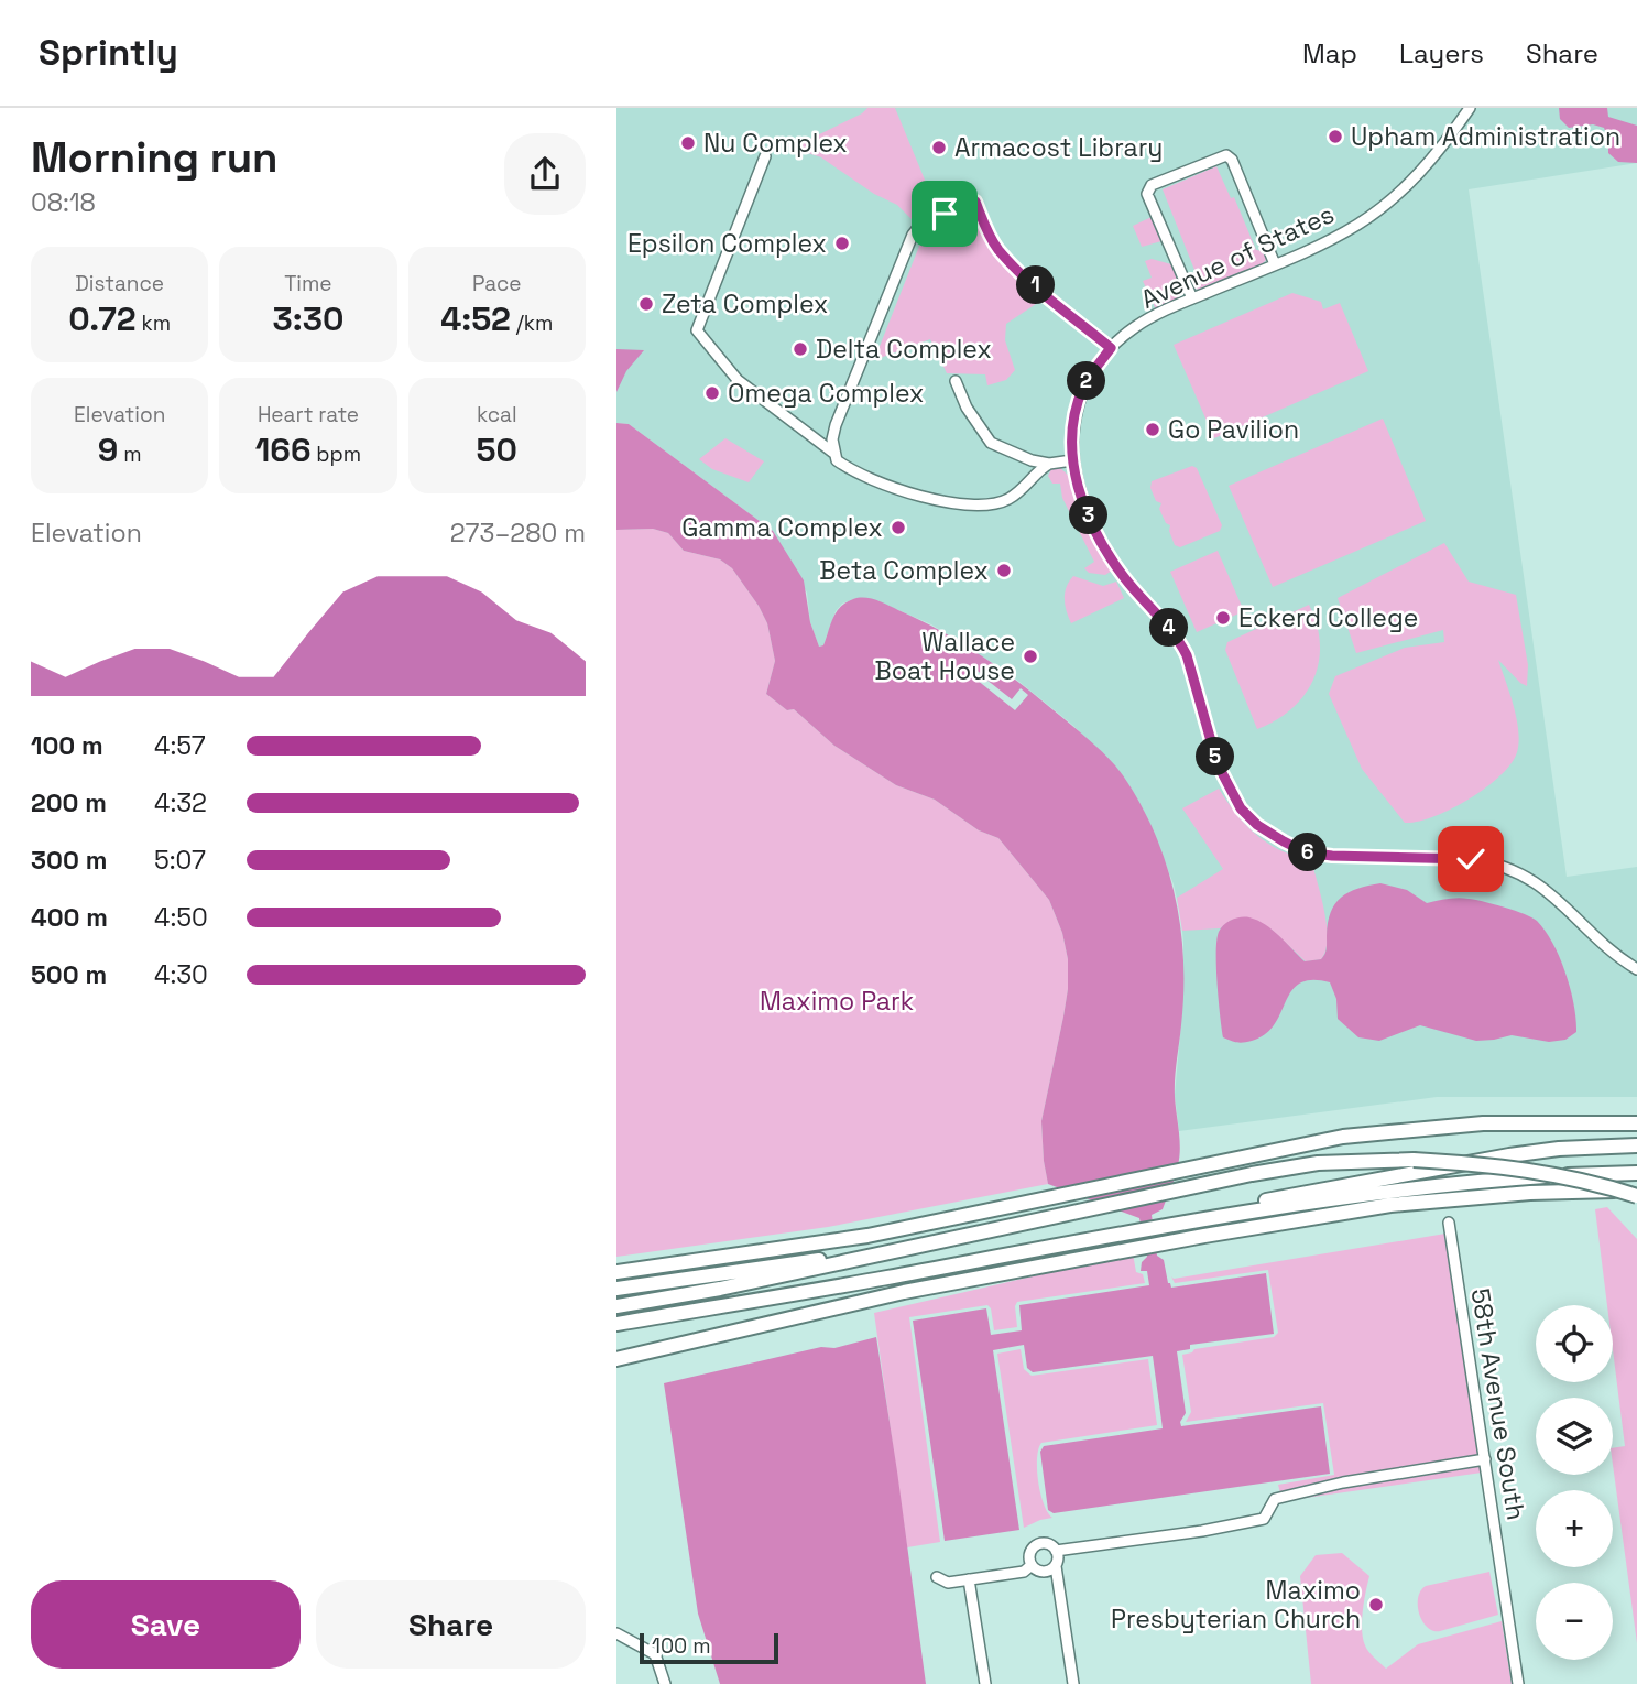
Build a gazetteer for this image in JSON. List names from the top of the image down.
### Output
{
  "streets": {
    "street": ["Avenue of States", "58th Avenue South"]
  },
  "parks": ["Maximo Park"],
  "places": [
    "Upham Administration",
    "Nu Complex",
    "Armacost Library",
    "Epsilon Complex",
    "Zeta Complex",
    "Delta Complex",
    "Omega Complex",
    "Go Pavilion",
    "Gamma Complex",
    "Beta Complex",
    "Eckerd College",
    "Wallace Boat House",
    "Maximo Presbyterian Church"
  ],
  "scale_bar": "100 m",
  "page": {
    "header": "Sprintly",
    "nav": ["Map", "Layers", "Share"],
    "heading": ["Morning run", "08:18"],
    "stats": [
      ["Distance", "0.72 km"],
      ["Time", "3:30"],
      ["Pace", "4:52 /km"],
      ["Elevation", "9 m"],
      ["Heart rate", "166 bpm"],
      ["kcal", "50"]
    ],
    "pins": [
      "1",
      "2",
      "3",
      "4",
      "5",
      "6"
    ],
    "chart": ["Elevation", "273–280 m"],
    "list": [
      {
        "name": "100 m",
        "note": "4:57"
      },
      {
        "name": "200 m",
        "note": "4:32"
      },
      {
        "name": "300 m",
        "note": "5:07"
      },
      {
        "name": "400 m",
        "note": "4:50"
      },
      {
        "name": "500 m",
        "note": "4:30"
      }
    ],
    "map_buttons": ["+", "−"],
    "buttons": ["Save", "Share"],
    "scale": "100 m"
  }
}
